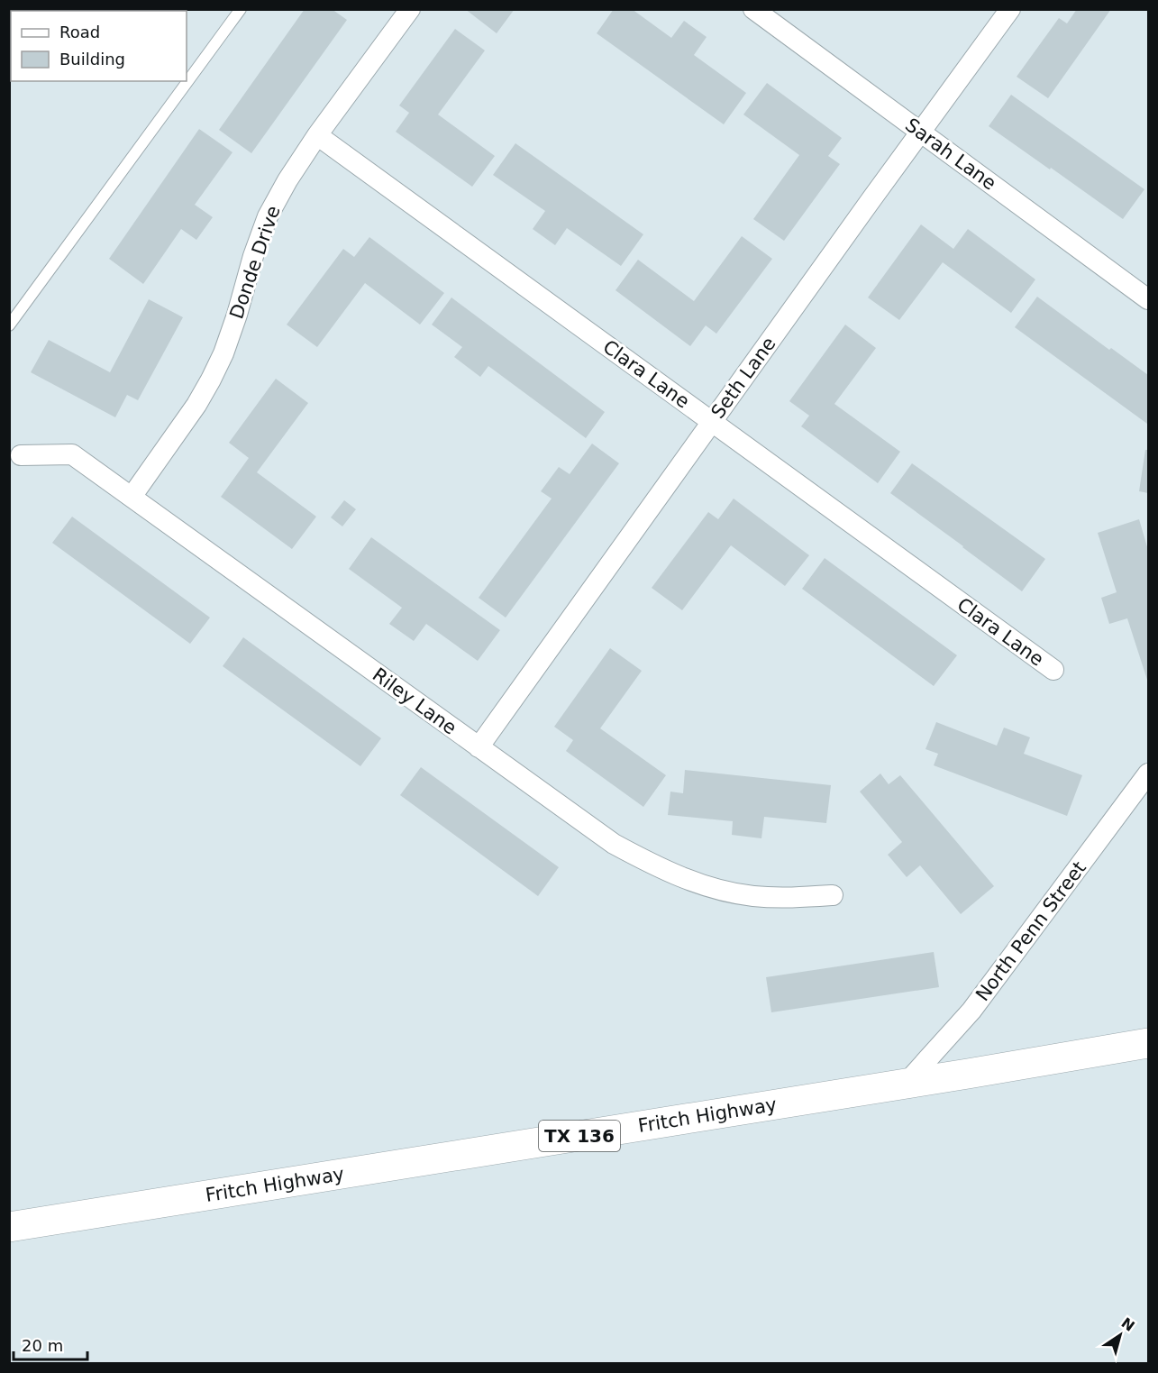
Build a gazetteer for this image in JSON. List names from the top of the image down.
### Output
{
  "streets": {
    "main road": ["Fritch Highway", "TX 136"],
    "street": [
      "Sarah Lane",
      "Donde Drive",
      "Clara Lane",
      "Seth Lane",
      "Riley Lane",
      "North Penn Street"
    ]
  },
  "crossings": [
    ["Sarah Lane", "Seth Lane"],
    ["Donde Drive", "Clara Lane"],
    ["Donde Drive", "Riley Lane"],
    ["Clara Lane", "Seth Lane"],
    ["Seth Lane", "Riley Lane"],
    ["North Penn Street", "Fritch Highway"]
  ],
  "legend": ["Road", "Building"],
  "scale_bar": "20 m",
  "north": "top right"
}
